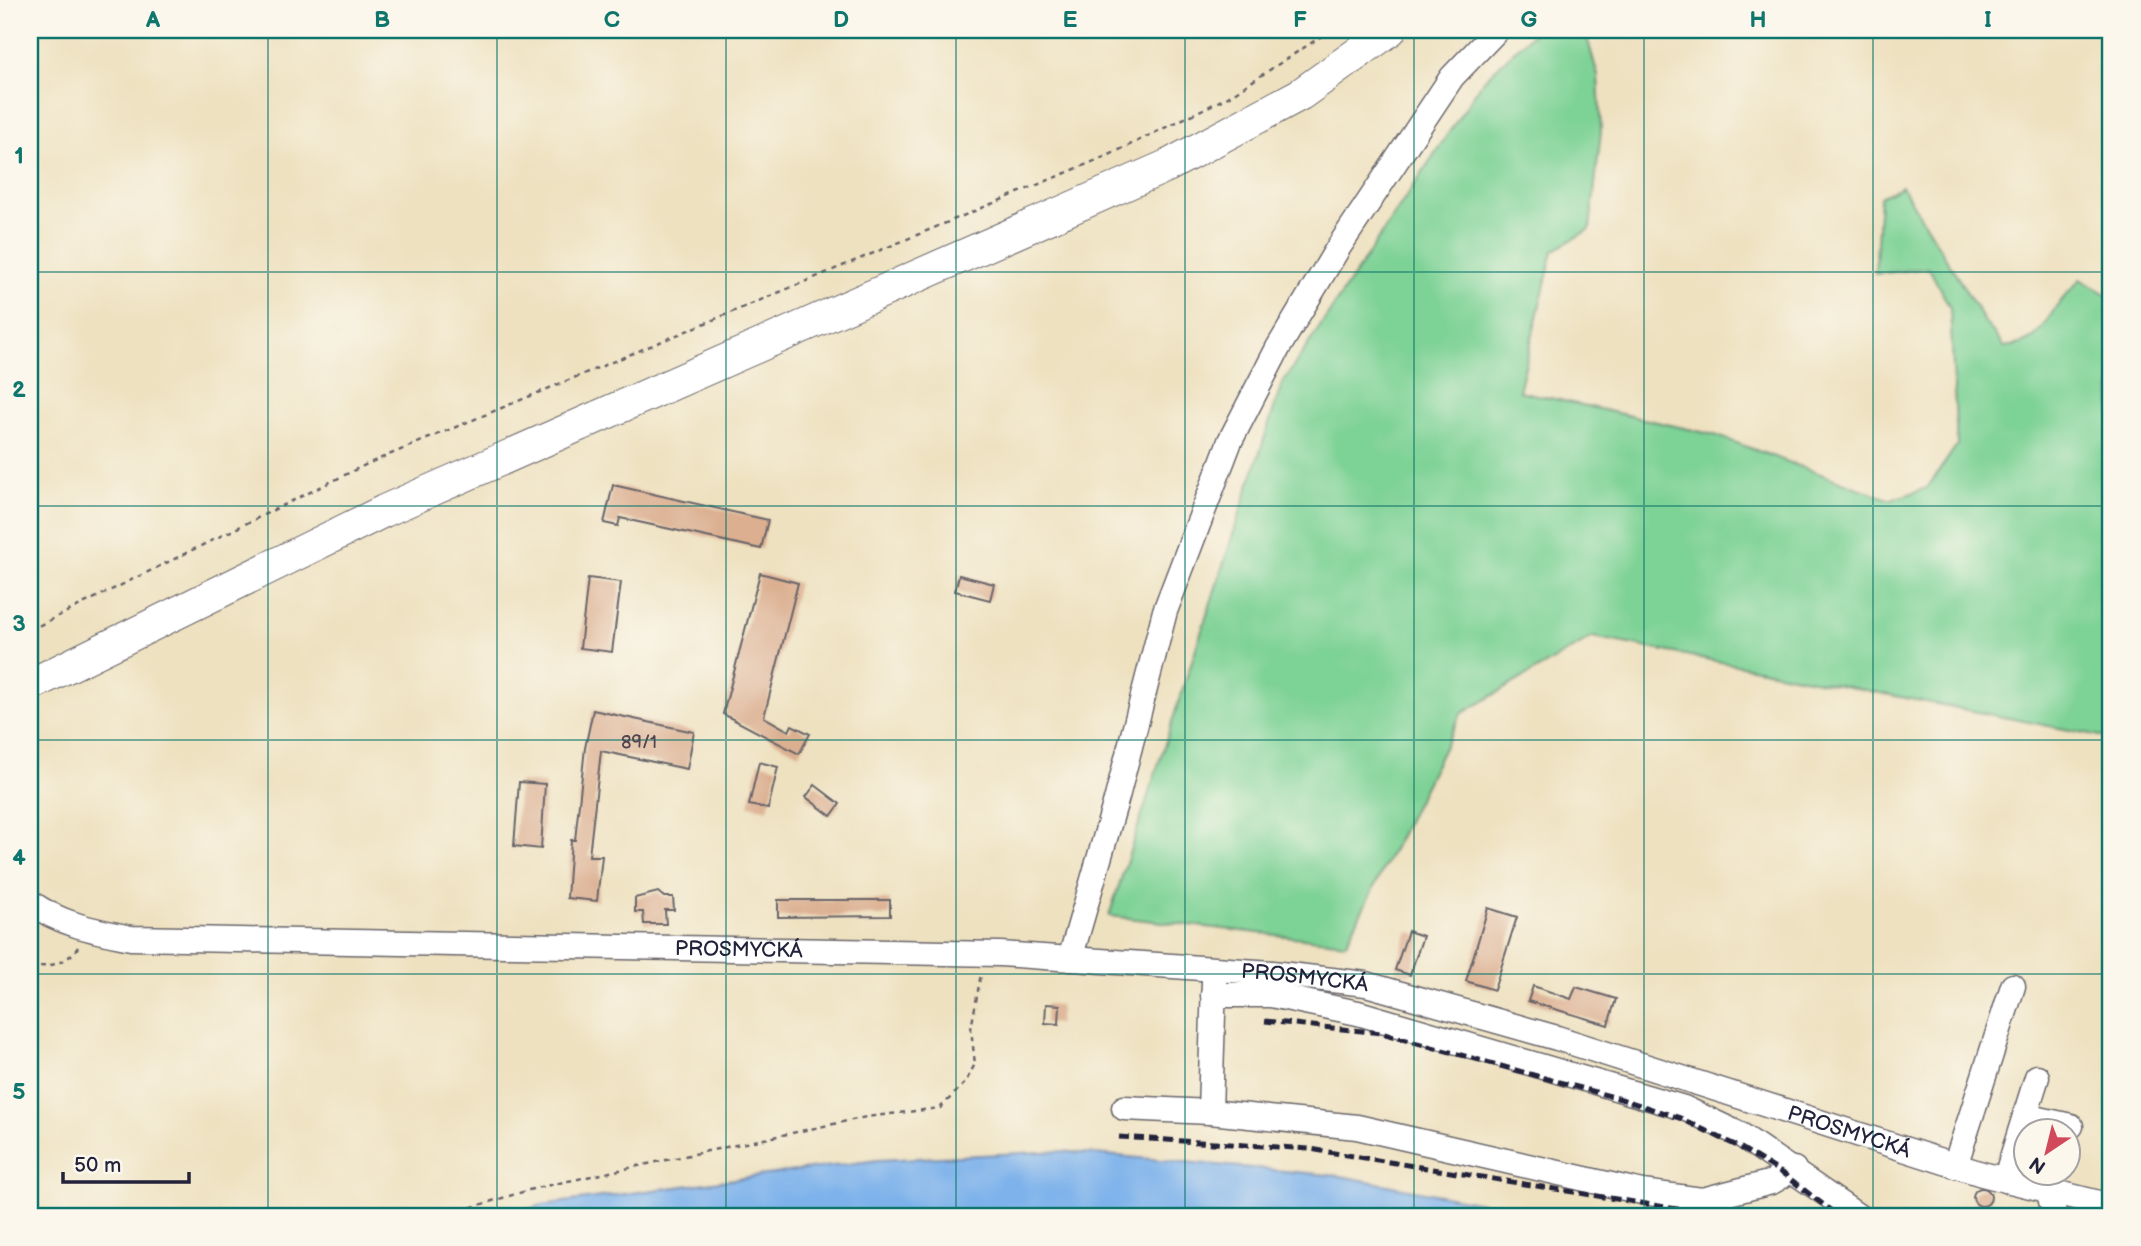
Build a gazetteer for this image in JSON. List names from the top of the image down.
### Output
{
  "streets": {
    "street": ["PROSMYCKÁ"]
  },
  "house_numbers": ["89/1"],
  "scale_bar": "50 m",
  "north": "bottom left",
  "grid": {
    "columns": [
      "A",
      "B",
      "C",
      "D",
      "E",
      "F",
      "G",
      "H",
      "I"
    ],
    "rows": [
      "1",
      "2",
      "3",
      "4",
      "5"
    ]
  }
}
